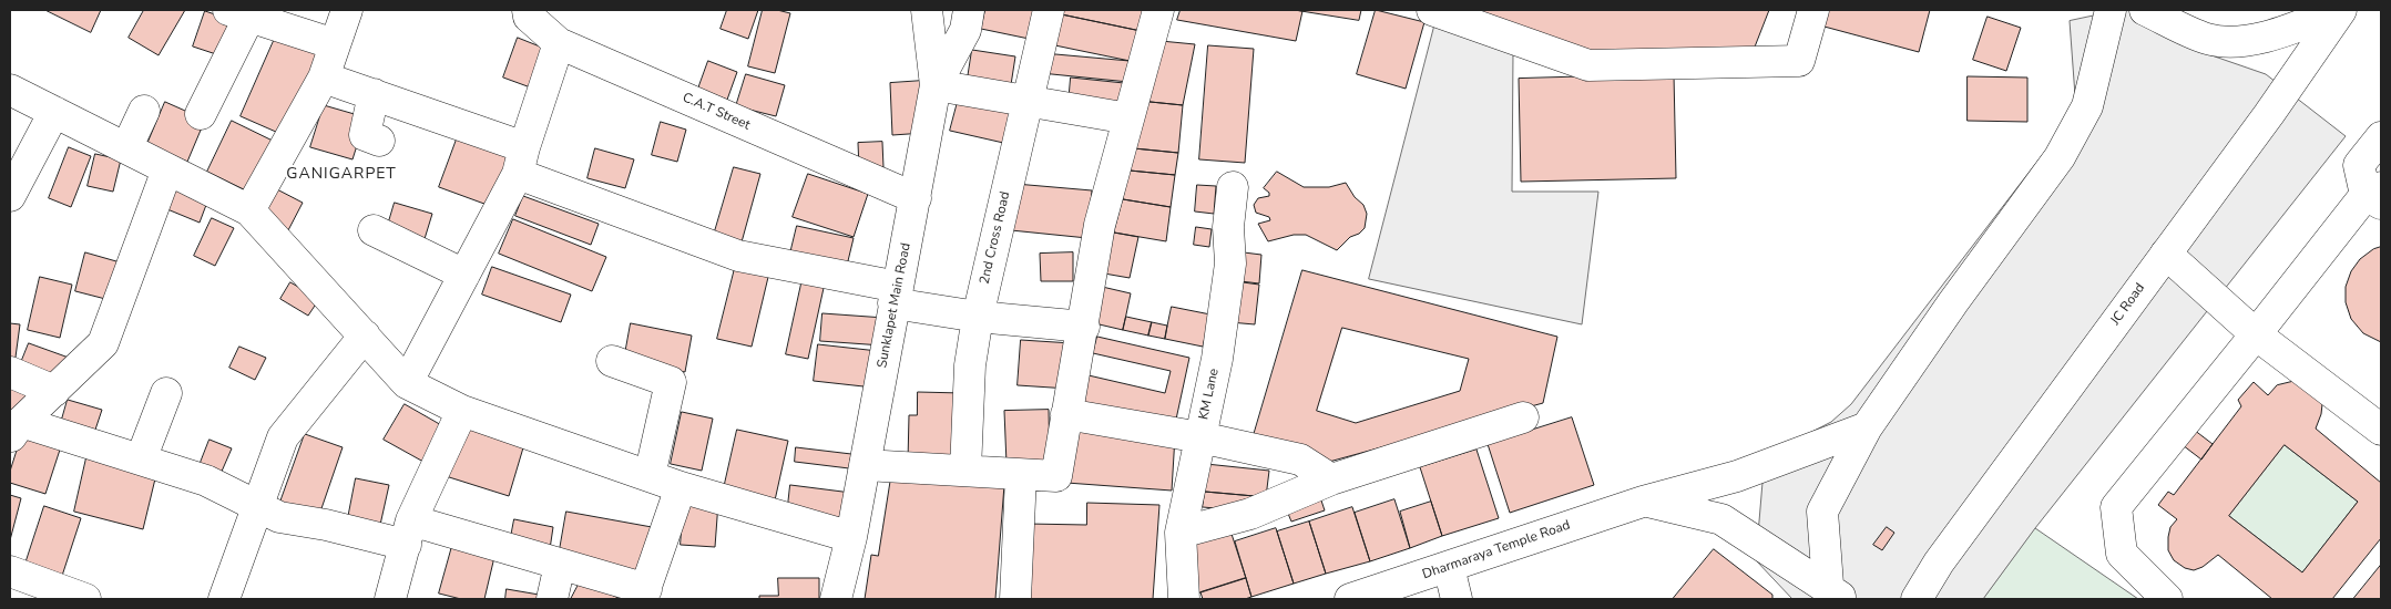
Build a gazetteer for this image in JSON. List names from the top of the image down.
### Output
{
  "streets": {
    "street": [
      "C.A.T Street",
      "2nd Cross Road",
      "JC Road",
      "Sunklapet Main Road",
      "KM Lane",
      "Dharmaraya Temple Road"
    ]
  },
  "crossings": [
    ["C.A.T Street", "Sunklapet Main Road"]
  ],
  "districts": ["GANIGARPET"]
}
